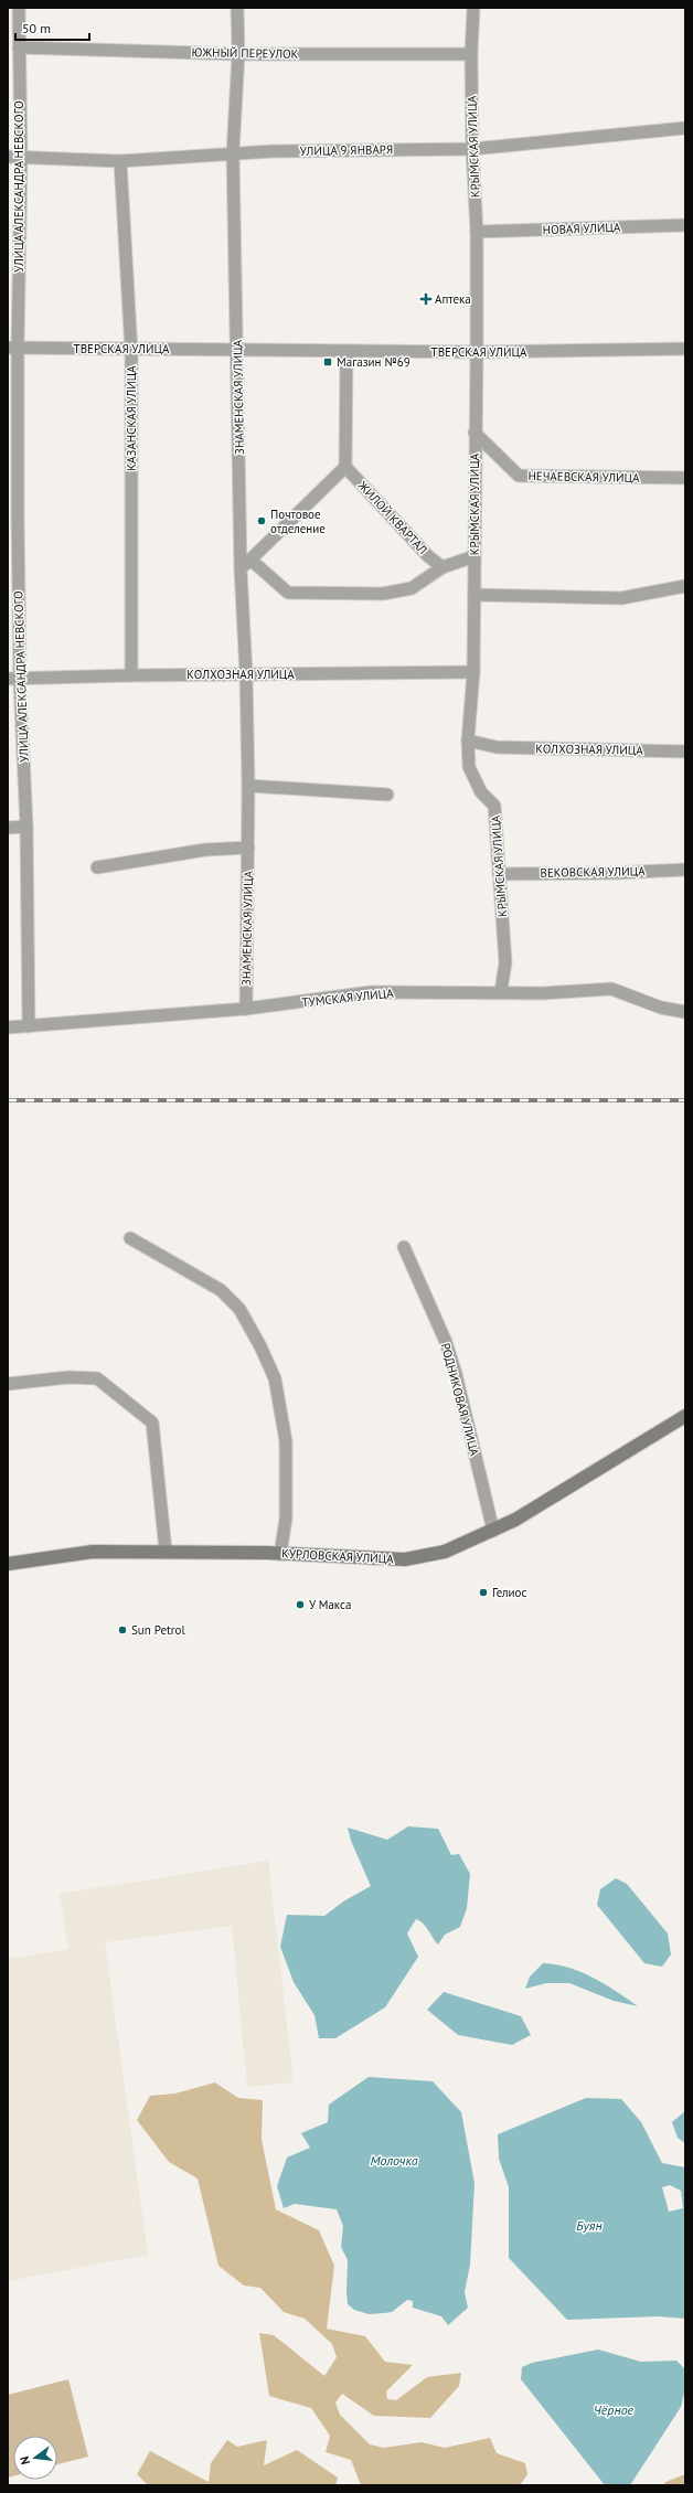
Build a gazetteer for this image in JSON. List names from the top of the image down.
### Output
{
  "streets": {
    "main road": ["КУРЛОВСКАЯ УЛИЦА"],
    "street": [
      "ЮЖНЫЙ ПЕРЕУЛОК",
      "КРЫМСКАЯ УЛИЦА",
      "УЛИЦА 9 ЯНВАРЯ",
      "УЛИЦА АЛЕКСАНДРА НЕВСКОГО",
      "НОВАЯ УЛИЦА",
      "ТВЕРСКАЯ УЛИЦА",
      "ЗНАМЕНСКАЯ УЛИЦА",
      "КАЗАНСКАЯ УЛИЦА",
      "НЕЧАЕВСКАЯ УЛИЦА",
      "ЖИЛОЙ КВАРТАЛ",
      "КОЛХОЗНАЯ УЛИЦА",
      "ВЕКОВСКАЯ УЛИЦА",
      "ТУМСКАЯ УЛИЦА",
      "РОДНИКОВАЯ УЛИЦА"
    ]
  },
  "crossings": [
    ["ЮЖНЫЙ ПЕРЕУЛОК", "КРЫМСКАЯ УЛИЦА"],
    ["ЮЖНЫЙ ПЕРЕУЛОК", "УЛИЦА АЛЕКСАНДРА НЕВСКОГО"],
    ["ЮЖНЫЙ ПЕРЕУЛОК", "ЗНАМЕНСКАЯ УЛИЦА"],
    ["КРЫМСКАЯ УЛИЦА", "УЛИЦА 9 ЯНВАРЯ"],
    ["КРЫМСКАЯ УЛИЦА", "НОВАЯ УЛИЦА"],
    ["КРЫМСКАЯ УЛИЦА", "ТВЕРСКАЯ УЛИЦА"],
    ["КРЫМСКАЯ УЛИЦА", "НЕЧАЕВСКАЯ УЛИЦА"],
    ["КРЫМСКАЯ УЛИЦА", "КОЛХОЗНАЯ УЛИЦА"],
    ["КРЫМСКАЯ УЛИЦА", "ВЕКОВСКАЯ УЛИЦА"],
    ["КРЫМСКАЯ УЛИЦА", "ТУМСКАЯ УЛИЦА"],
    ["УЛИЦА 9 ЯНВАРЯ", "УЛИЦА АЛЕКСАНДРА НЕВСКОГО"],
    ["УЛИЦА 9 ЯНВАРЯ", "ЗНАМЕНСКАЯ УЛИЦА"],
    ["УЛИЦА 9 ЯНВАРЯ", "КАЗАНСКАЯ УЛИЦА"],
    ["УЛИЦА АЛЕКСАНДРА НЕВСКОГО", "ТВЕРСКАЯ УЛИЦА"],
    ["УЛИЦА АЛЕКСАНДРА НЕВСКОГО", "КОЛХОЗНАЯ УЛИЦА"],
    ["УЛИЦА АЛЕКСАНДРА НЕВСКОГО", "ТУМСКАЯ УЛИЦА"],
    ["ТВЕРСКАЯ УЛИЦА", "ЗНАМЕНСКАЯ УЛИЦА"],
    ["ТВЕРСКАЯ УЛИЦА", "КАЗАНСКАЯ УЛИЦА"],
    ["ЗНАМЕНСКАЯ УЛИЦА", "КОЛХОЗНАЯ УЛИЦА"],
    ["ЗНАМЕНСКАЯ УЛИЦА", "ТУМСКАЯ УЛИЦА"],
    ["КАЗАНСКАЯ УЛИЦА", "КОЛХОЗНАЯ УЛИЦА"],
    ["РОДНИКОВАЯ УЛИЦА", "КУРЛОВСКАЯ УЛИЦА"]
  ],
  "water": ["Молочка", "Буян", "Чёрное"],
  "places": {
    "health": ["Аптека"],
    "transit": ["Магазин №69"],
    "other": [
      "Почтовое отделение",
      "Гелиос",
      "У Макса",
      "Sun Petrol"
    ]
  },
  "scale_bar": "50 m",
  "north": "left"
}
